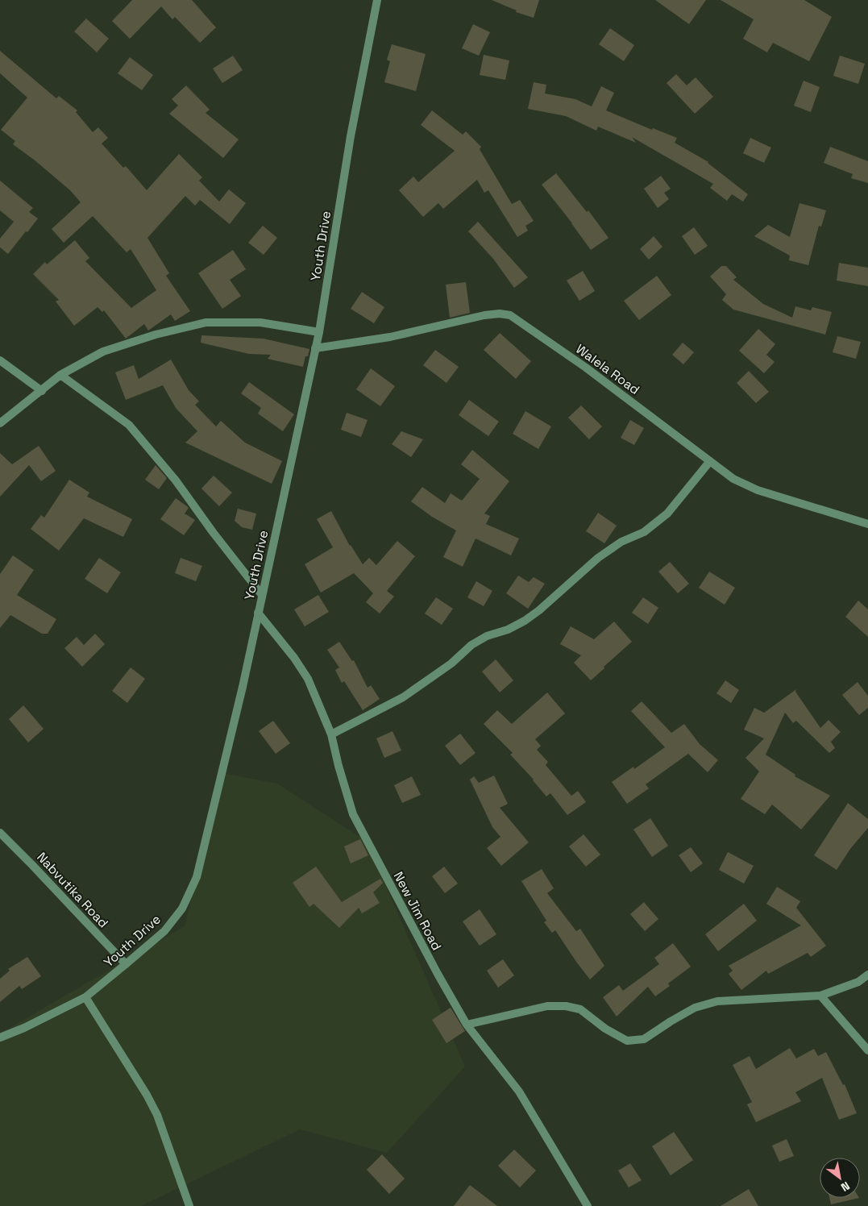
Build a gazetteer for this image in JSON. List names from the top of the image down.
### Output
{
  "streets": {
    "street": [
      "Youth Drive",
      "Walela Road",
      "Nabvutika Road",
      "New Jim Road"
    ]
  },
  "crossings": [
    ["Youth Drive", "Walela Road"],
    ["Youth Drive", "Nabvutika Road"],
    ["Youth Drive", "New Jim Road"]
  ],
  "north": "bottom right"
}
